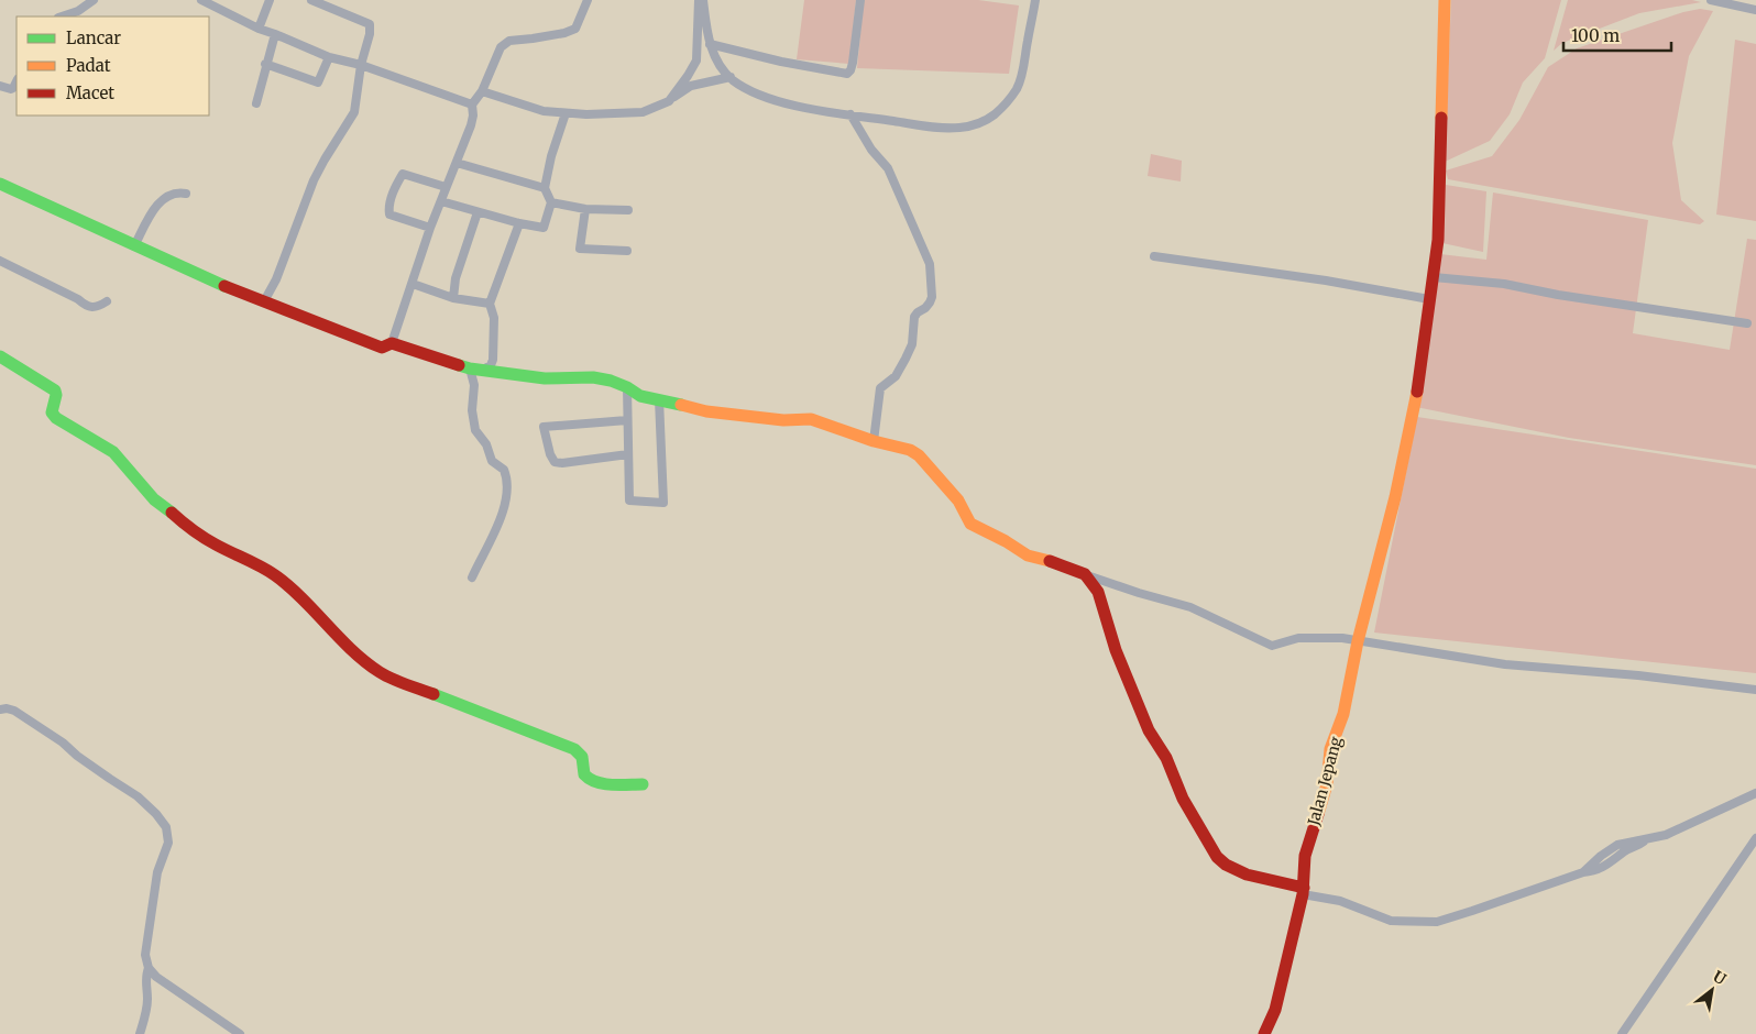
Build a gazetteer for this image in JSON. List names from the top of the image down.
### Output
{
  "streets": {
    "street": ["Jalan Jepang"]
  },
  "legend": ["Lancar", "Padat", "Macet"],
  "scale_bar": "100 m",
  "north": "top right"
}
